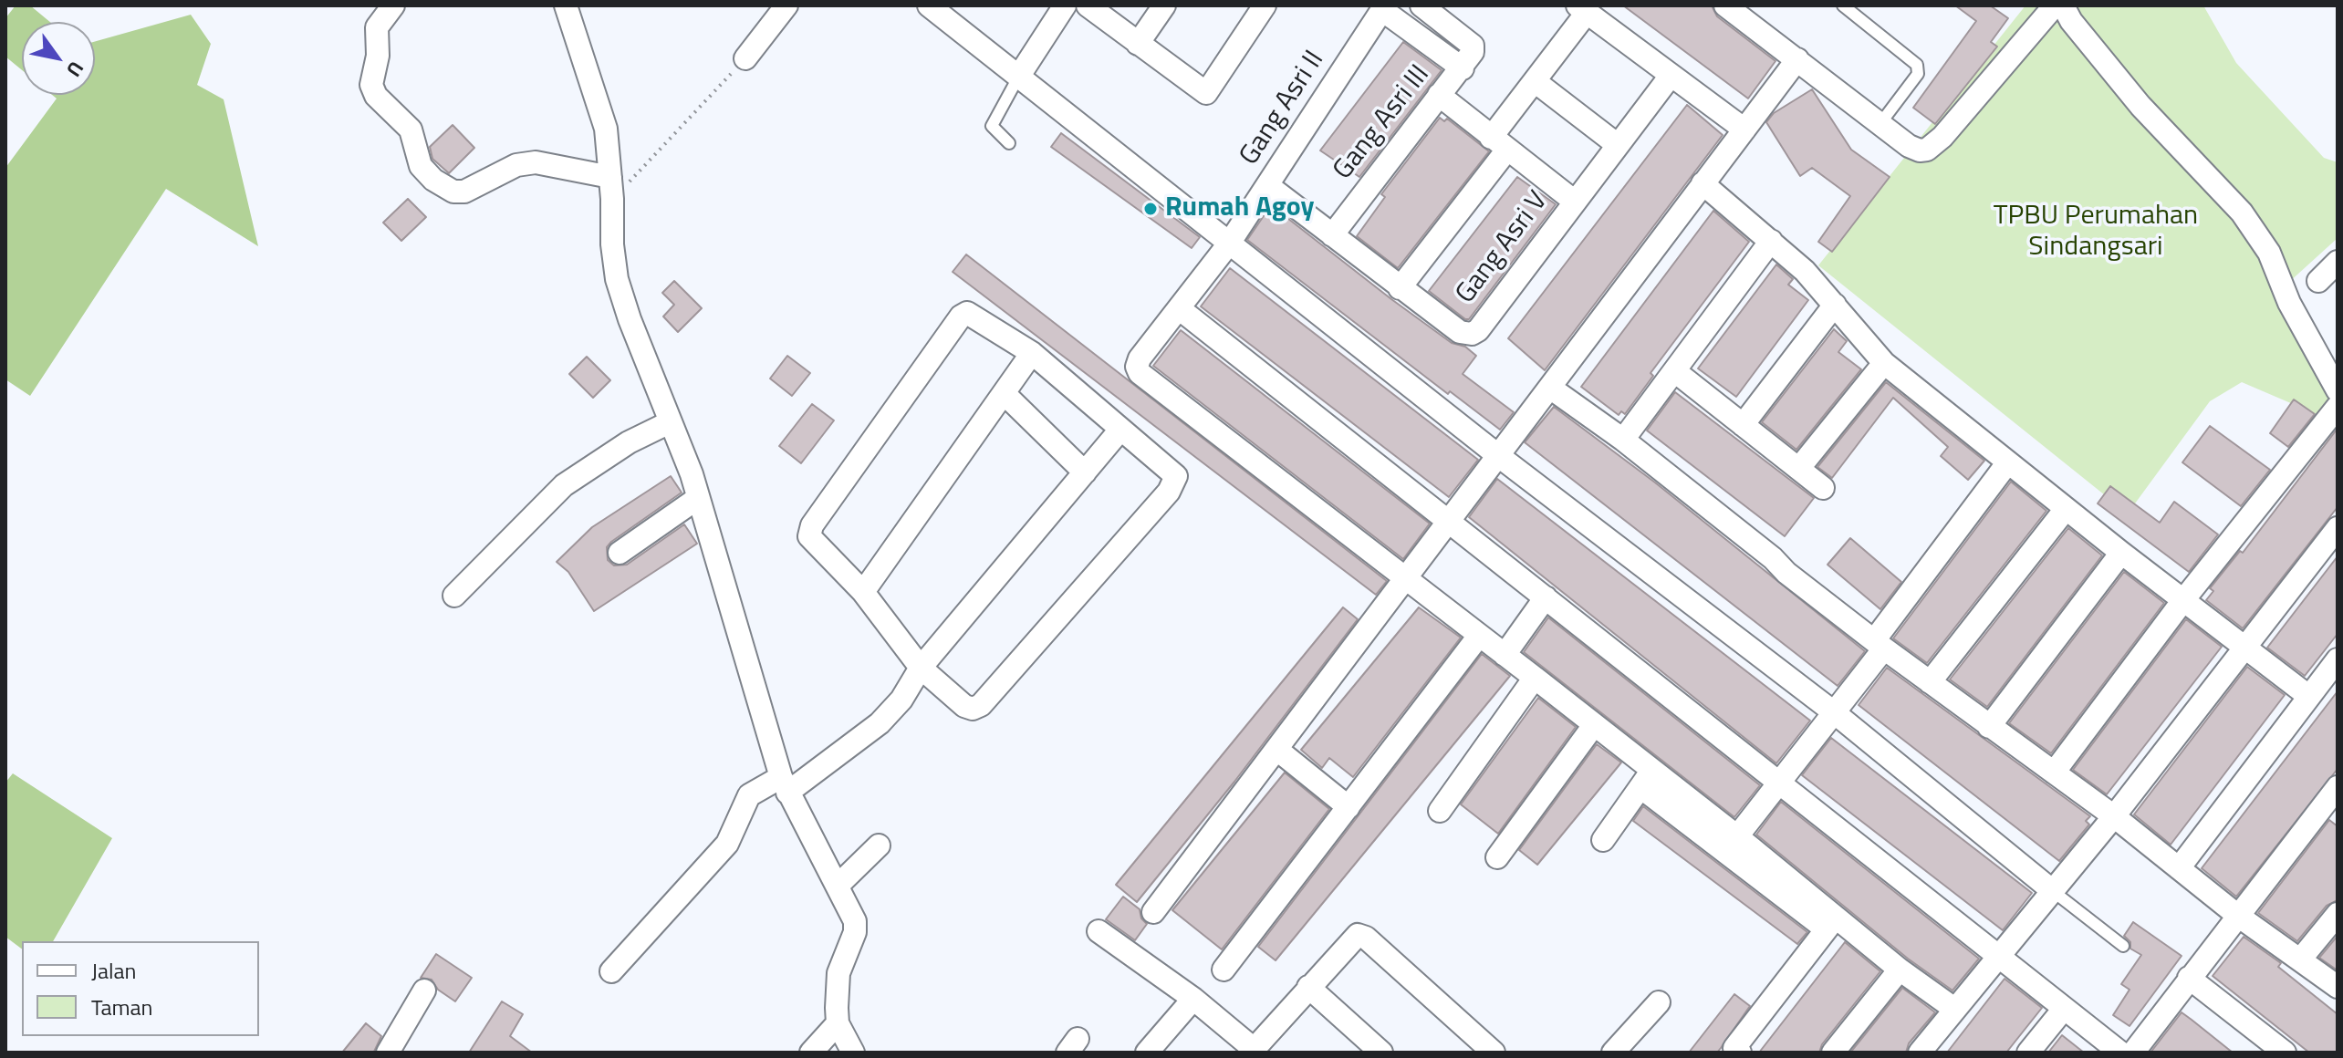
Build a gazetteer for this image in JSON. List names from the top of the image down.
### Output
{
  "streets": {
    "street": ["Gang Asri II", "Gang Asri III", "Gang Asri V"]
  },
  "parks": ["TPBU Perumahan Sindangsari"],
  "places": ["Rumah Agoy"],
  "legend": ["Jalan", "Taman"],
  "north": "bottom right"
}
